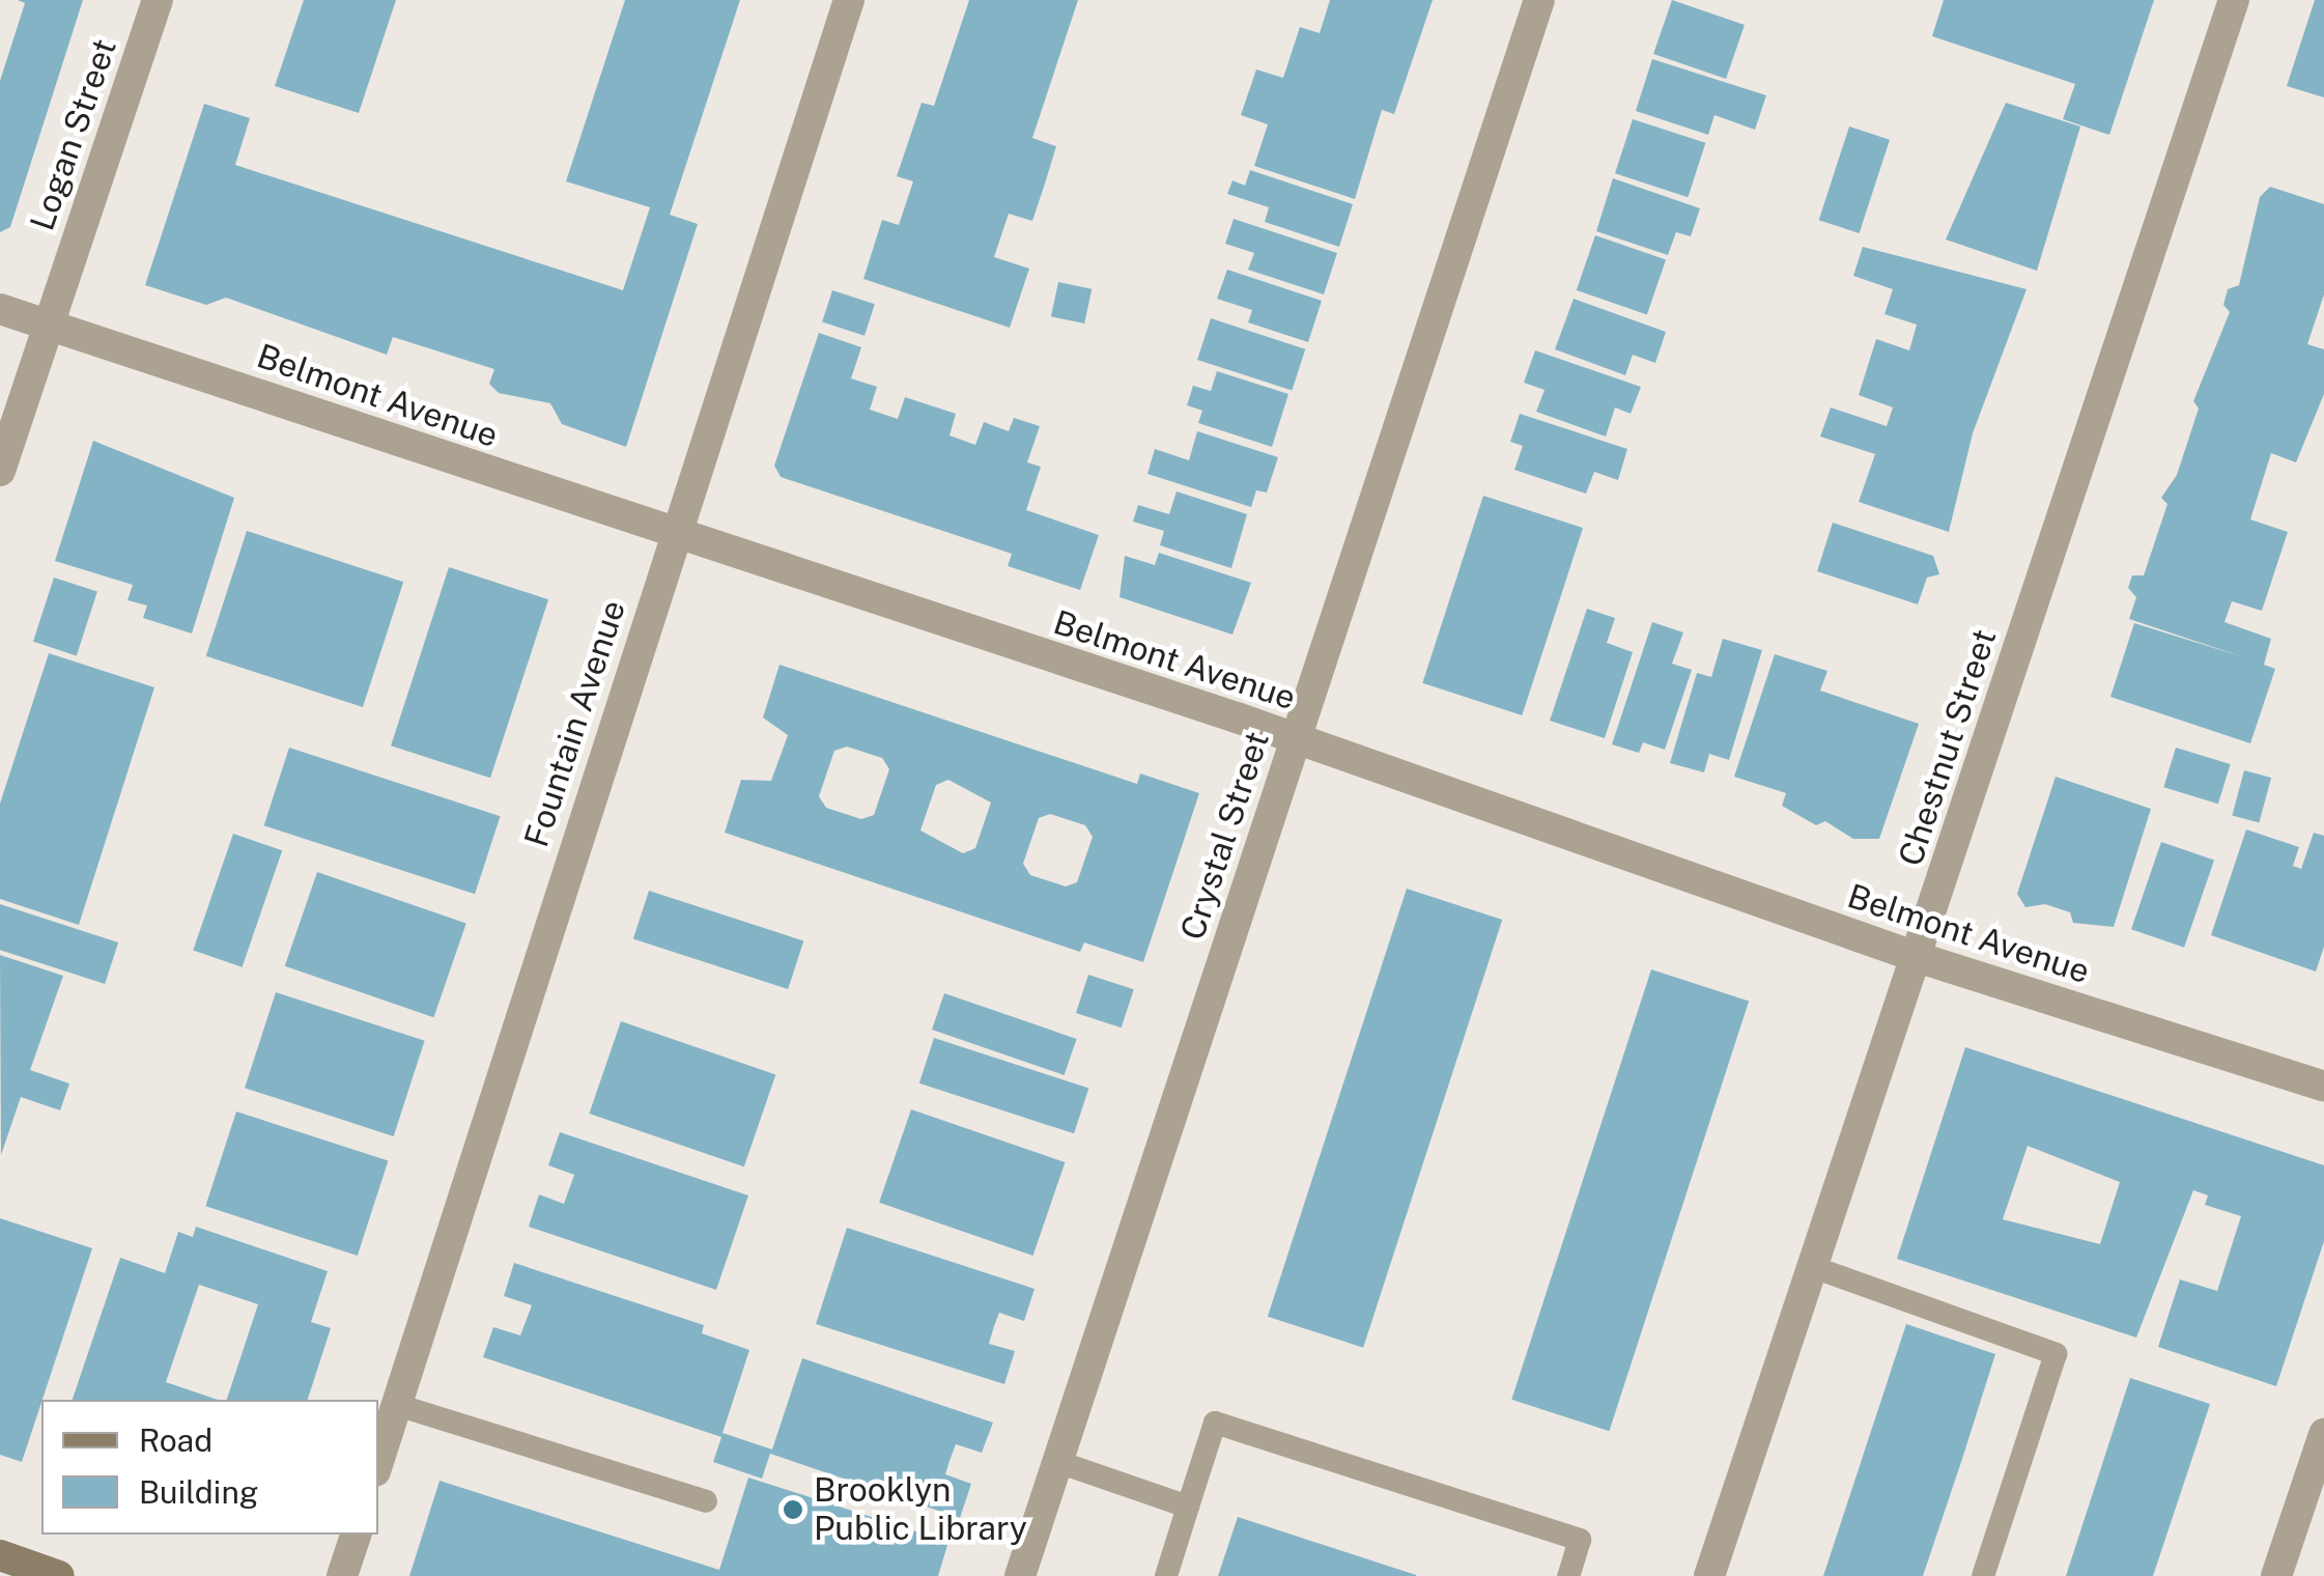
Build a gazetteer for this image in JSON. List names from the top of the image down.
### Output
{
  "streets": {
    "street": [
      "Logan Street",
      "Belmont Avenue",
      "Fountain Avenue",
      "Chestnut Street",
      "Crystal Street"
    ]
  },
  "crossings": [
    ["Logan Street", "Belmont Avenue"],
    ["Belmont Avenue", "Fountain Avenue"],
    ["Belmont Avenue", "Chestnut Street"],
    ["Belmont Avenue", "Crystal Street"]
  ],
  "places": ["Brooklyn Public Library"],
  "legend": ["Road", "Building"]
}
